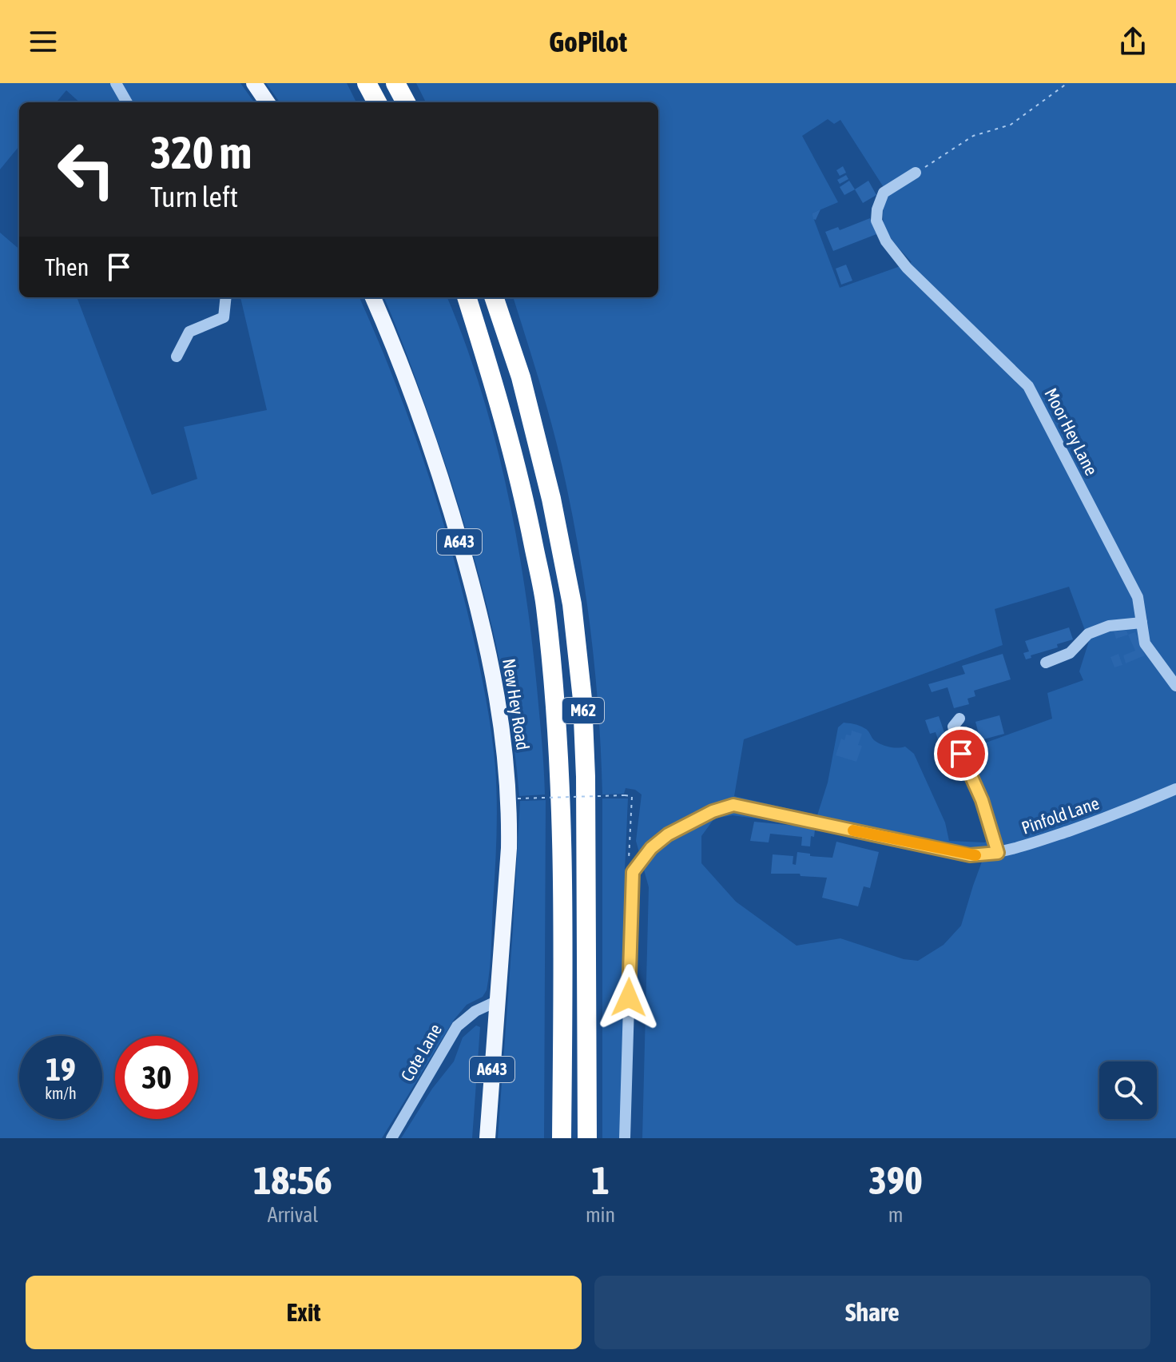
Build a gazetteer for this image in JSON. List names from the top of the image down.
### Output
{
  "streets": {
    "highway": ["M62"],
    "main road": ["A643", "New Hey Road"],
    "street": ["Moor Hey Lane", "Pinfold Lane", "Cote Lane"]
  },
  "crossings": [
    ["New Hey Road", "Cote Lane"]
  ],
  "page": {
    "header": "GoPilot",
    "turn": ["320 m", "Turn left"],
    "then": "Then",
    "speed": "19 km/h",
    "limit": "30",
    "eta": [
      "18:56",
      "Arrival",
      "1",
      "min",
      "390",
      "m"
    ],
    "buttons": ["Exit", "Share"]
  }
}
